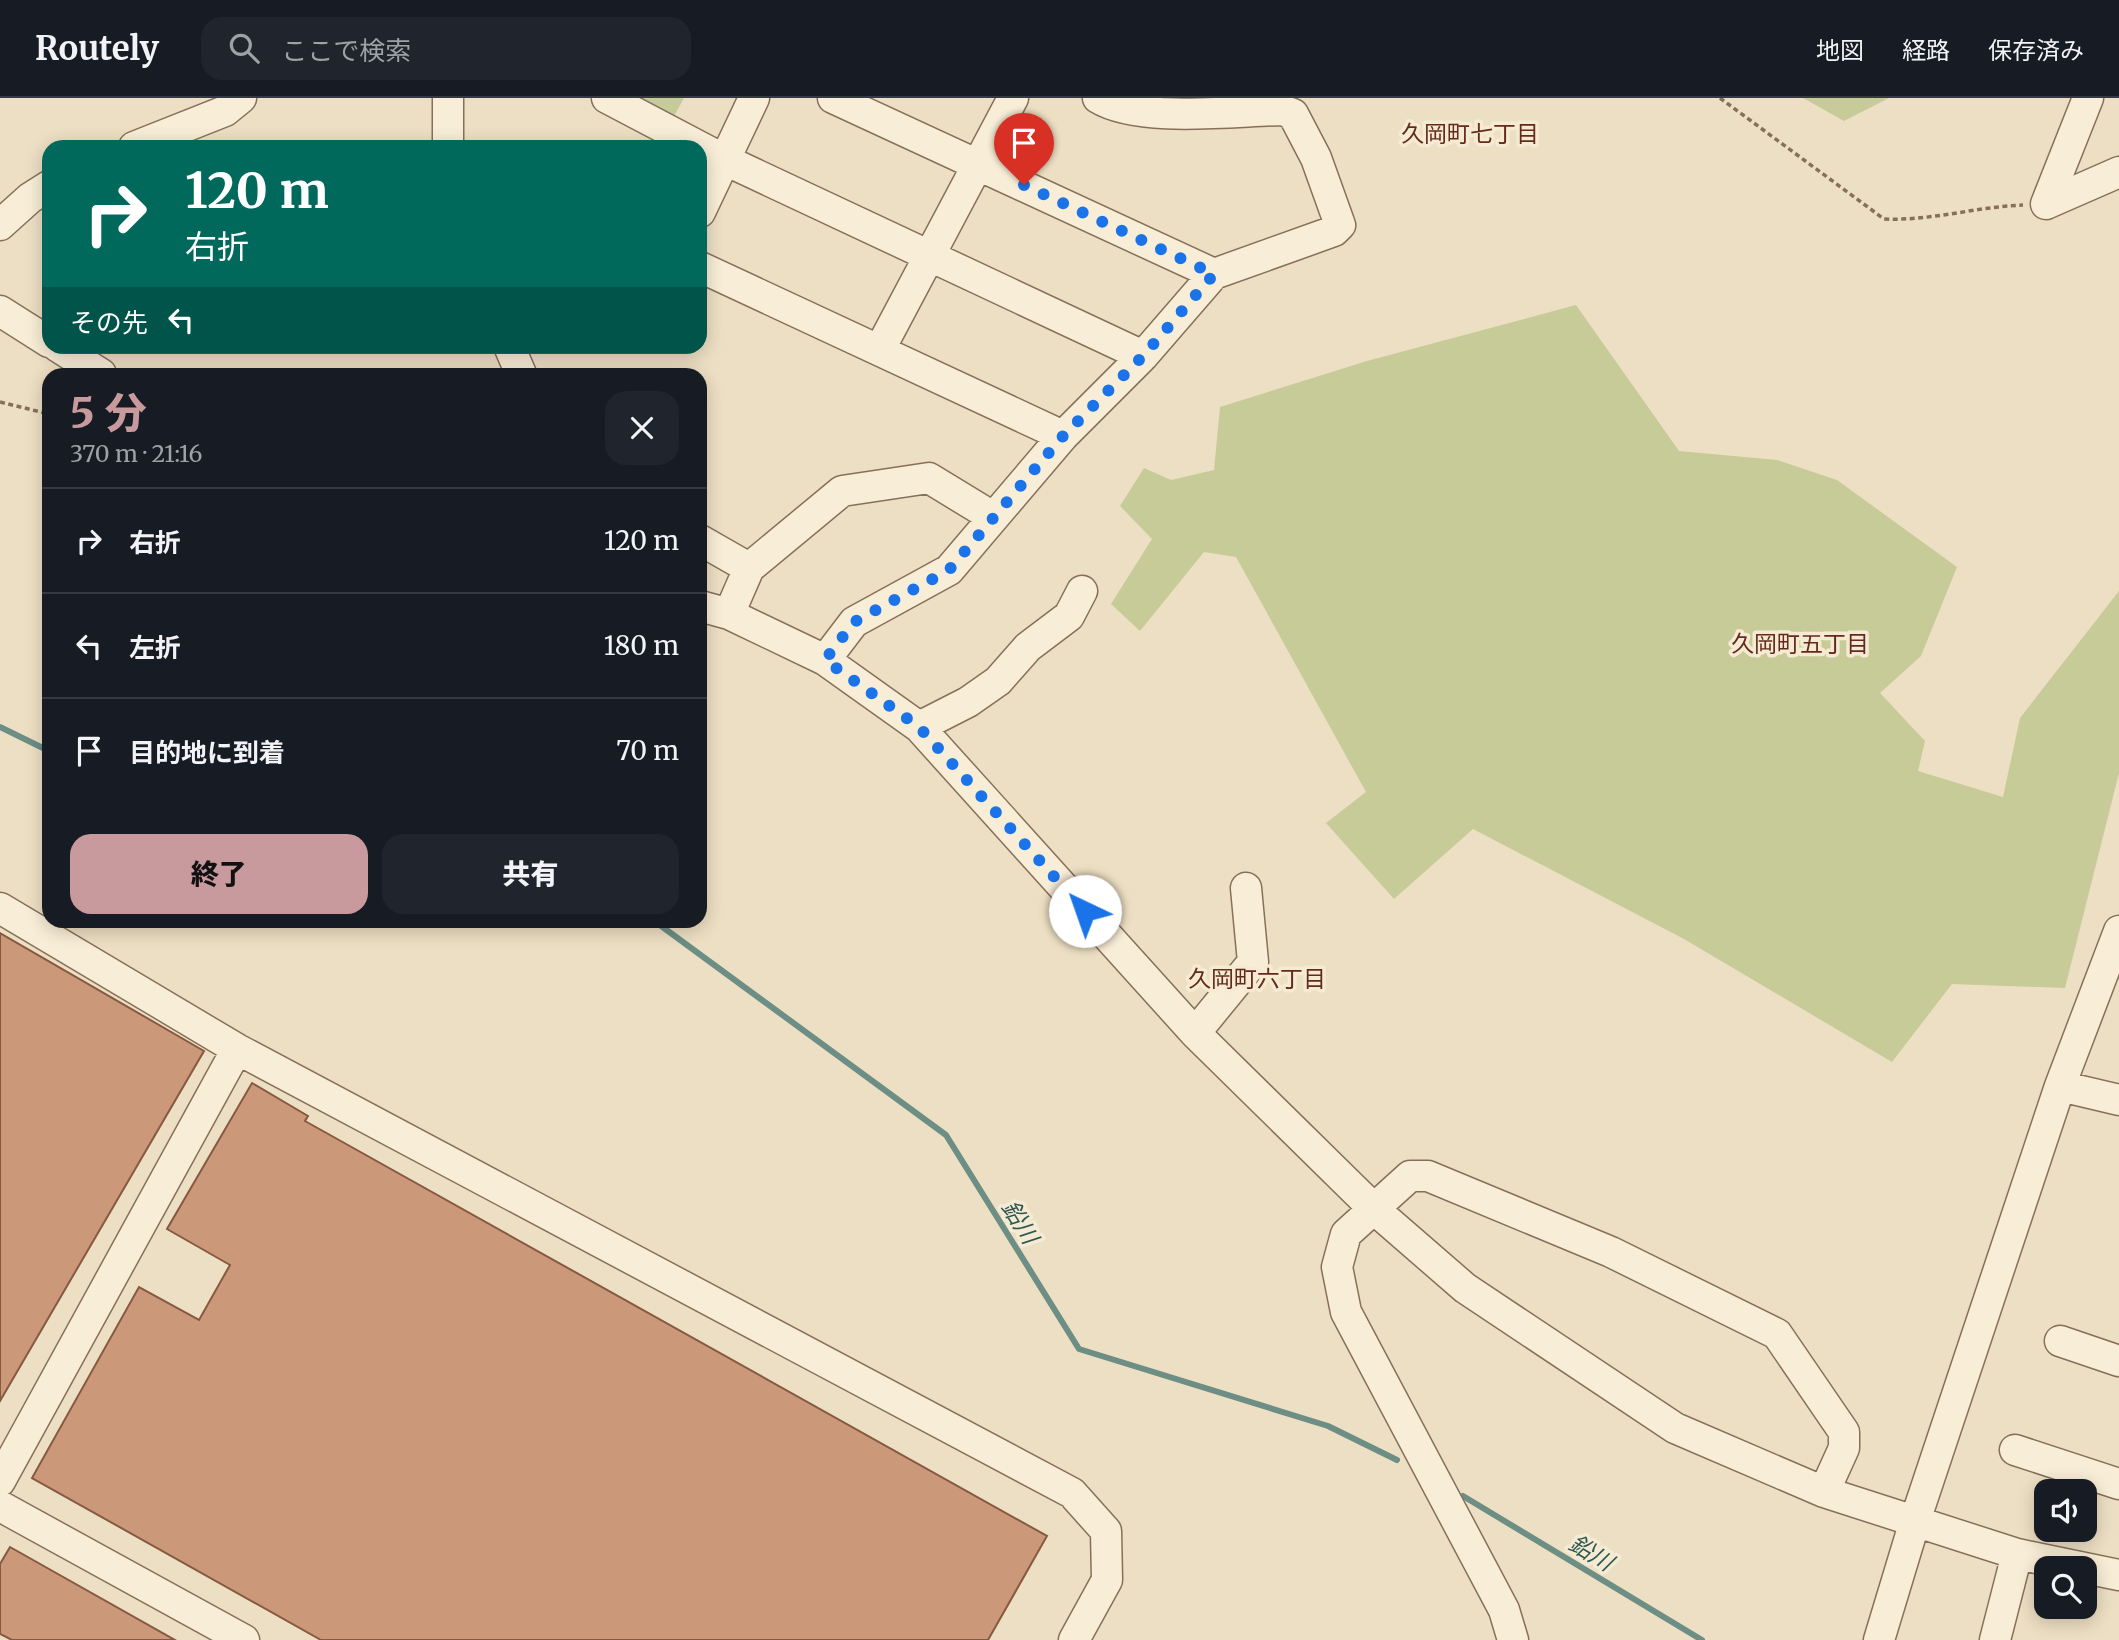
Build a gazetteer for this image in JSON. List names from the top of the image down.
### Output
{
  "districts": ["久岡町七丁目", "久岡町五丁目", "久岡町六丁目"],
  "water": ["鉛川"],
  "page": {
    "header": "Routely",
    "search": "ここで検索",
    "nav": ["地図", "経路", "保存済み"],
    "turn": ["120 m", "右折"],
    "then": "その先",
    "heading": ["5 分", "370 m · 21:16"],
    "list": [
      {
        "name": "右折",
        "value": "120 m"
      },
      {
        "name": "左折",
        "value": "180 m"
      },
      {
        "name": "目的地に到着",
        "value": "70 m"
      }
    ],
    "buttons": ["終了", "共有"]
  }
}
